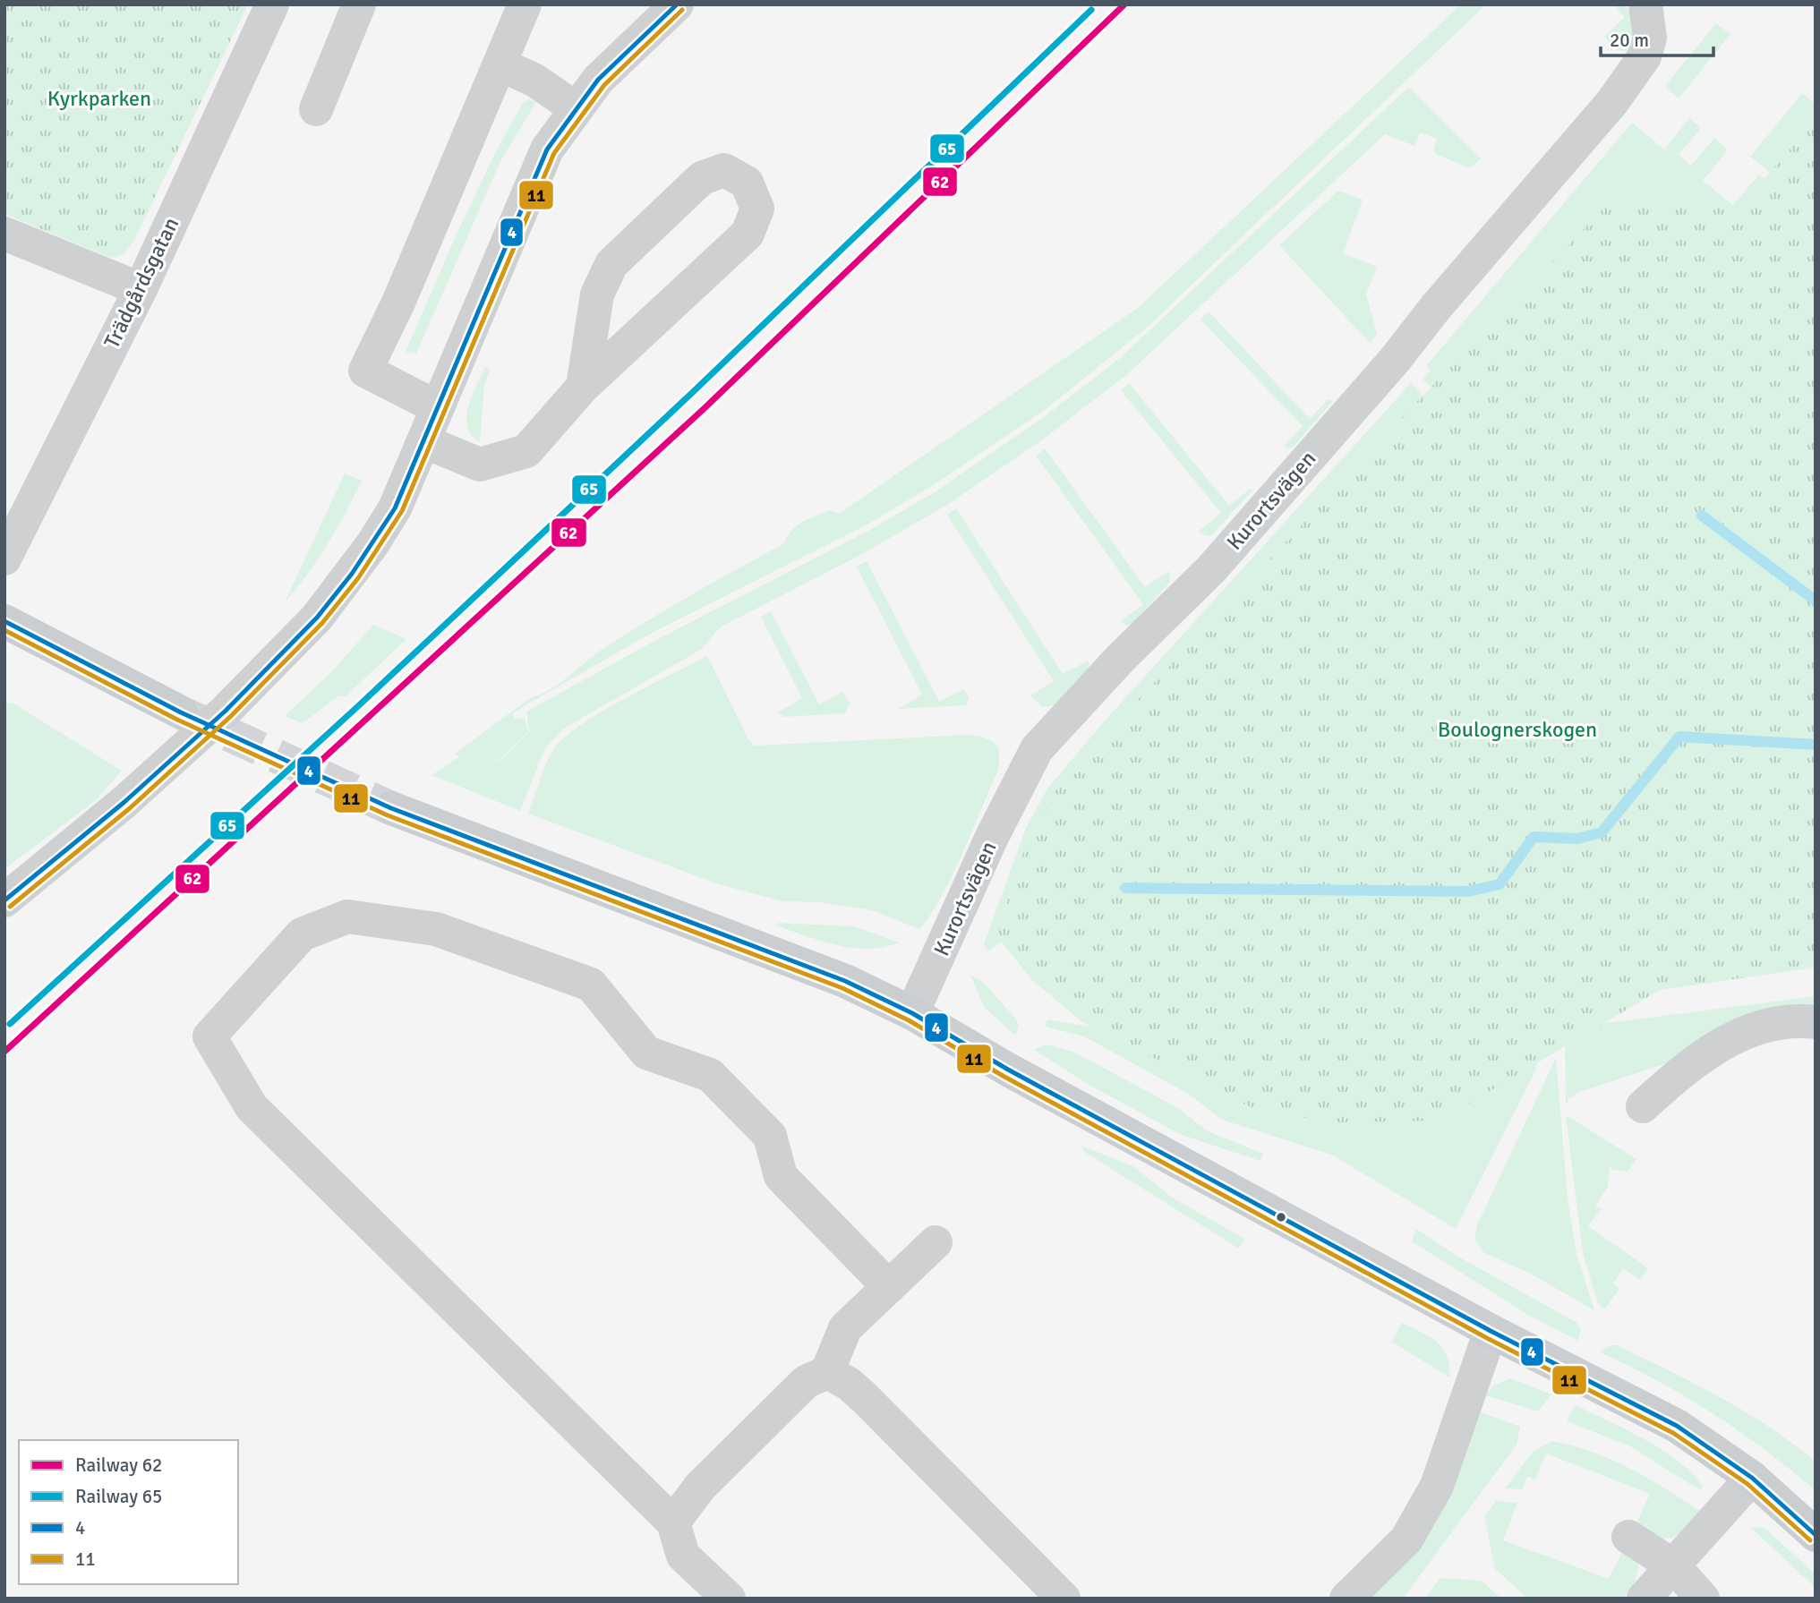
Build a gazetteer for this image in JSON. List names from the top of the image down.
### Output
{
  "streets": {
    "street": ["Trädgårdsgatan", "Kurortsvägen"]
  },
  "parks": ["Kyrkparken", "Boulognerskogen"],
  "lines": [
    "rail line 62",
    "transit line 4",
    "rail line 65",
    "transit line 11"
  ],
  "legend": [
    "Railway 62",
    "Railway 65",
    "4",
    "11"
  ],
  "scale_bar": "20 m"
}
